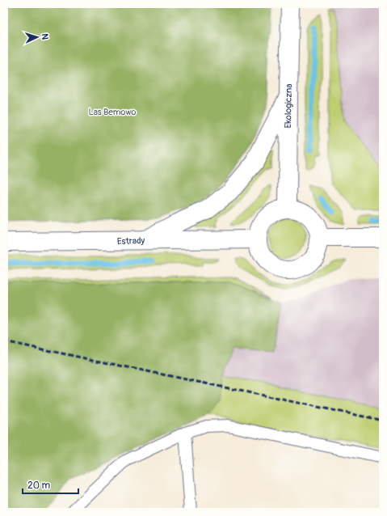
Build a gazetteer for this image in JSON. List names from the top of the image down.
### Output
{
  "streets": {
    "main road": ["Ekologiczna", "Estrady"]
  },
  "crossings": [
    ["Ekologiczna", "Estrady"]
  ],
  "parks": ["Las Bemowo"],
  "scale_bar": "20 m",
  "north": "right"
}
